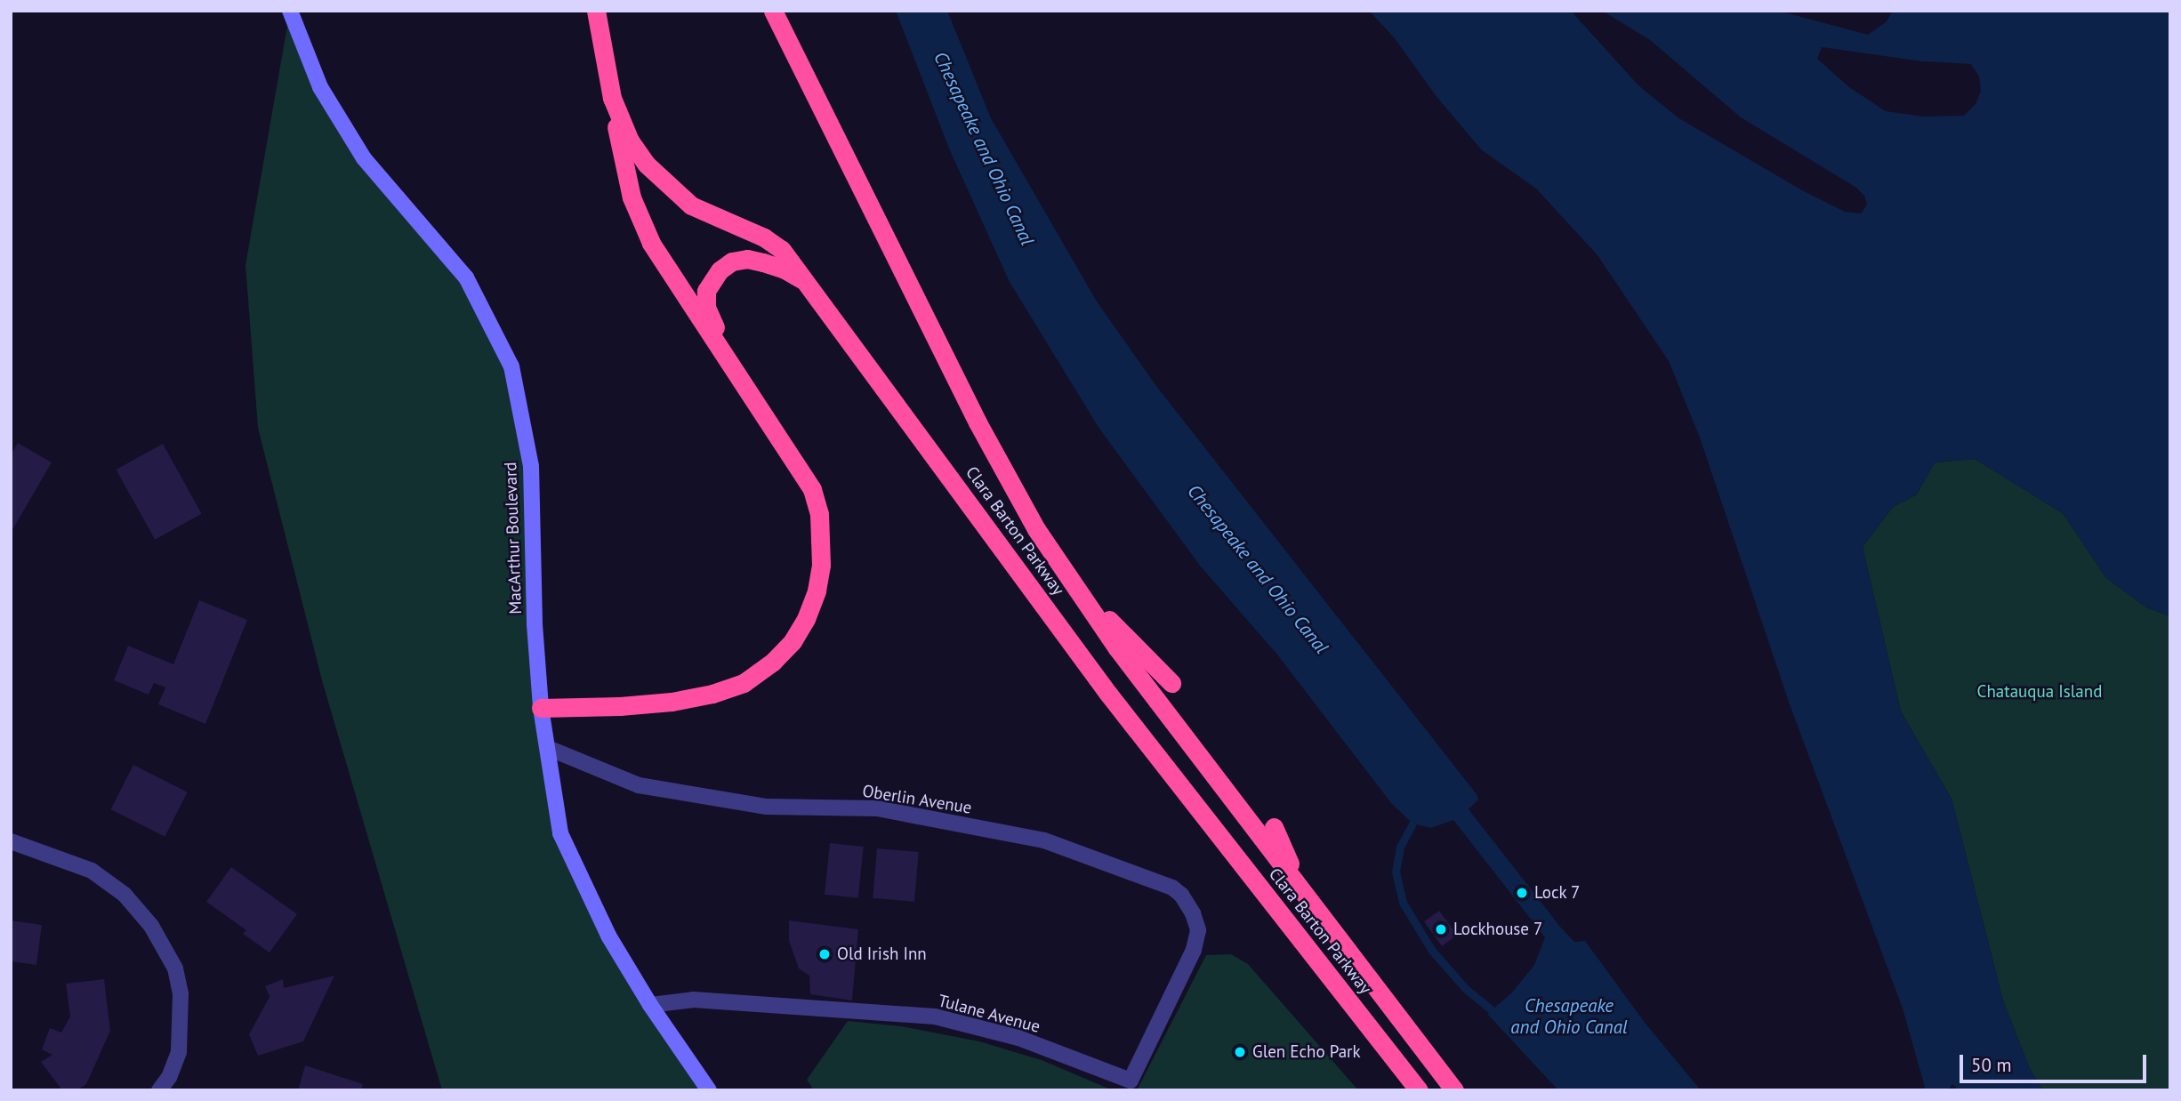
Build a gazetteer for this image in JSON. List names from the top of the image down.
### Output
{
  "streets": {
    "highway": ["Clara Barton Parkway"],
    "main road": ["MacArthur Boulevard"],
    "street": ["Oberlin Avenue", "Tulane Avenue"]
  },
  "crossings": [
    ["MacArthur Boulevard", "Oberlin Avenue"],
    ["MacArthur Boulevard", "Tulane Avenue"],
    ["Oberlin Avenue", "Tulane Avenue"]
  ],
  "water": ["Chesapeake and Ohio Canal"],
  "parks": ["Chatauqua Island"],
  "places": [
    "Lock 7",
    "Lockhouse 7",
    "Old Irish Inn",
    "Glen Echo Park"
  ],
  "scale_bar": "50 m"
}
